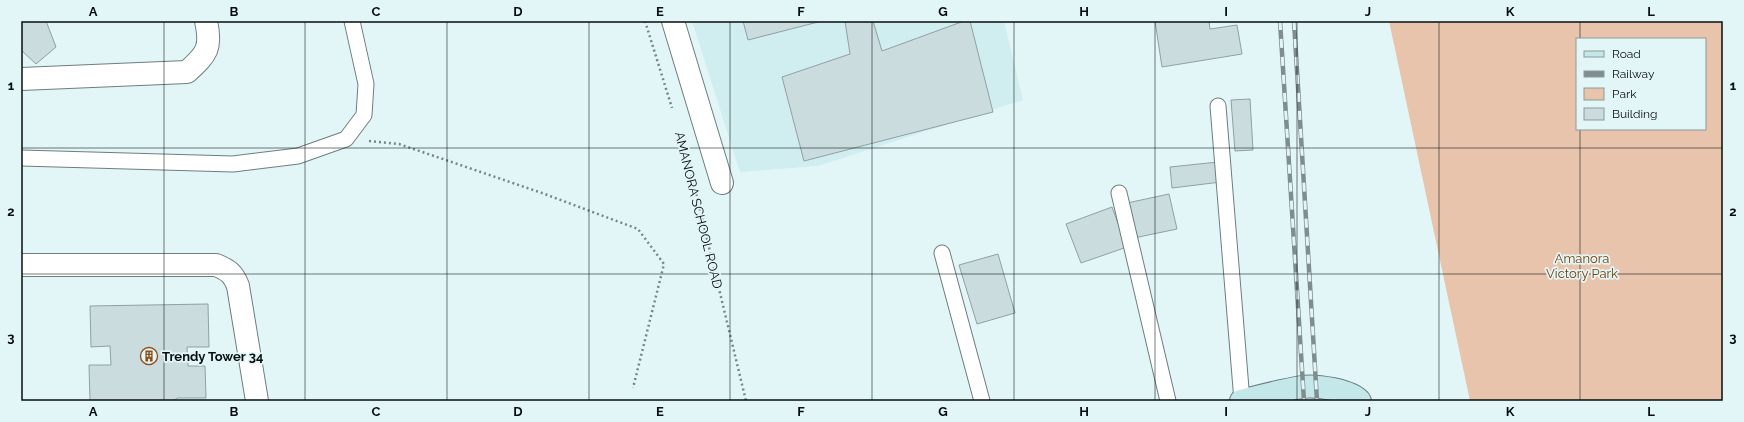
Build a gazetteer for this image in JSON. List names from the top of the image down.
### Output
{
  "streets": {
    "street": ["AMANORA SCHOOL ROAD"]
  },
  "parks": ["Amanora Victory Park"],
  "places": {
    "building": ["Trendy Tower 34"]
  },
  "legend": [
    "Road",
    "Railway",
    "Park",
    "Building"
  ],
  "grid": {
    "columns": [
      "A",
      "B",
      "C",
      "D",
      "E",
      "F",
      "G",
      "H",
      "I",
      "J",
      "K",
      "L"
    ],
    "rows": ["1", "2", "3"]
  }
}
